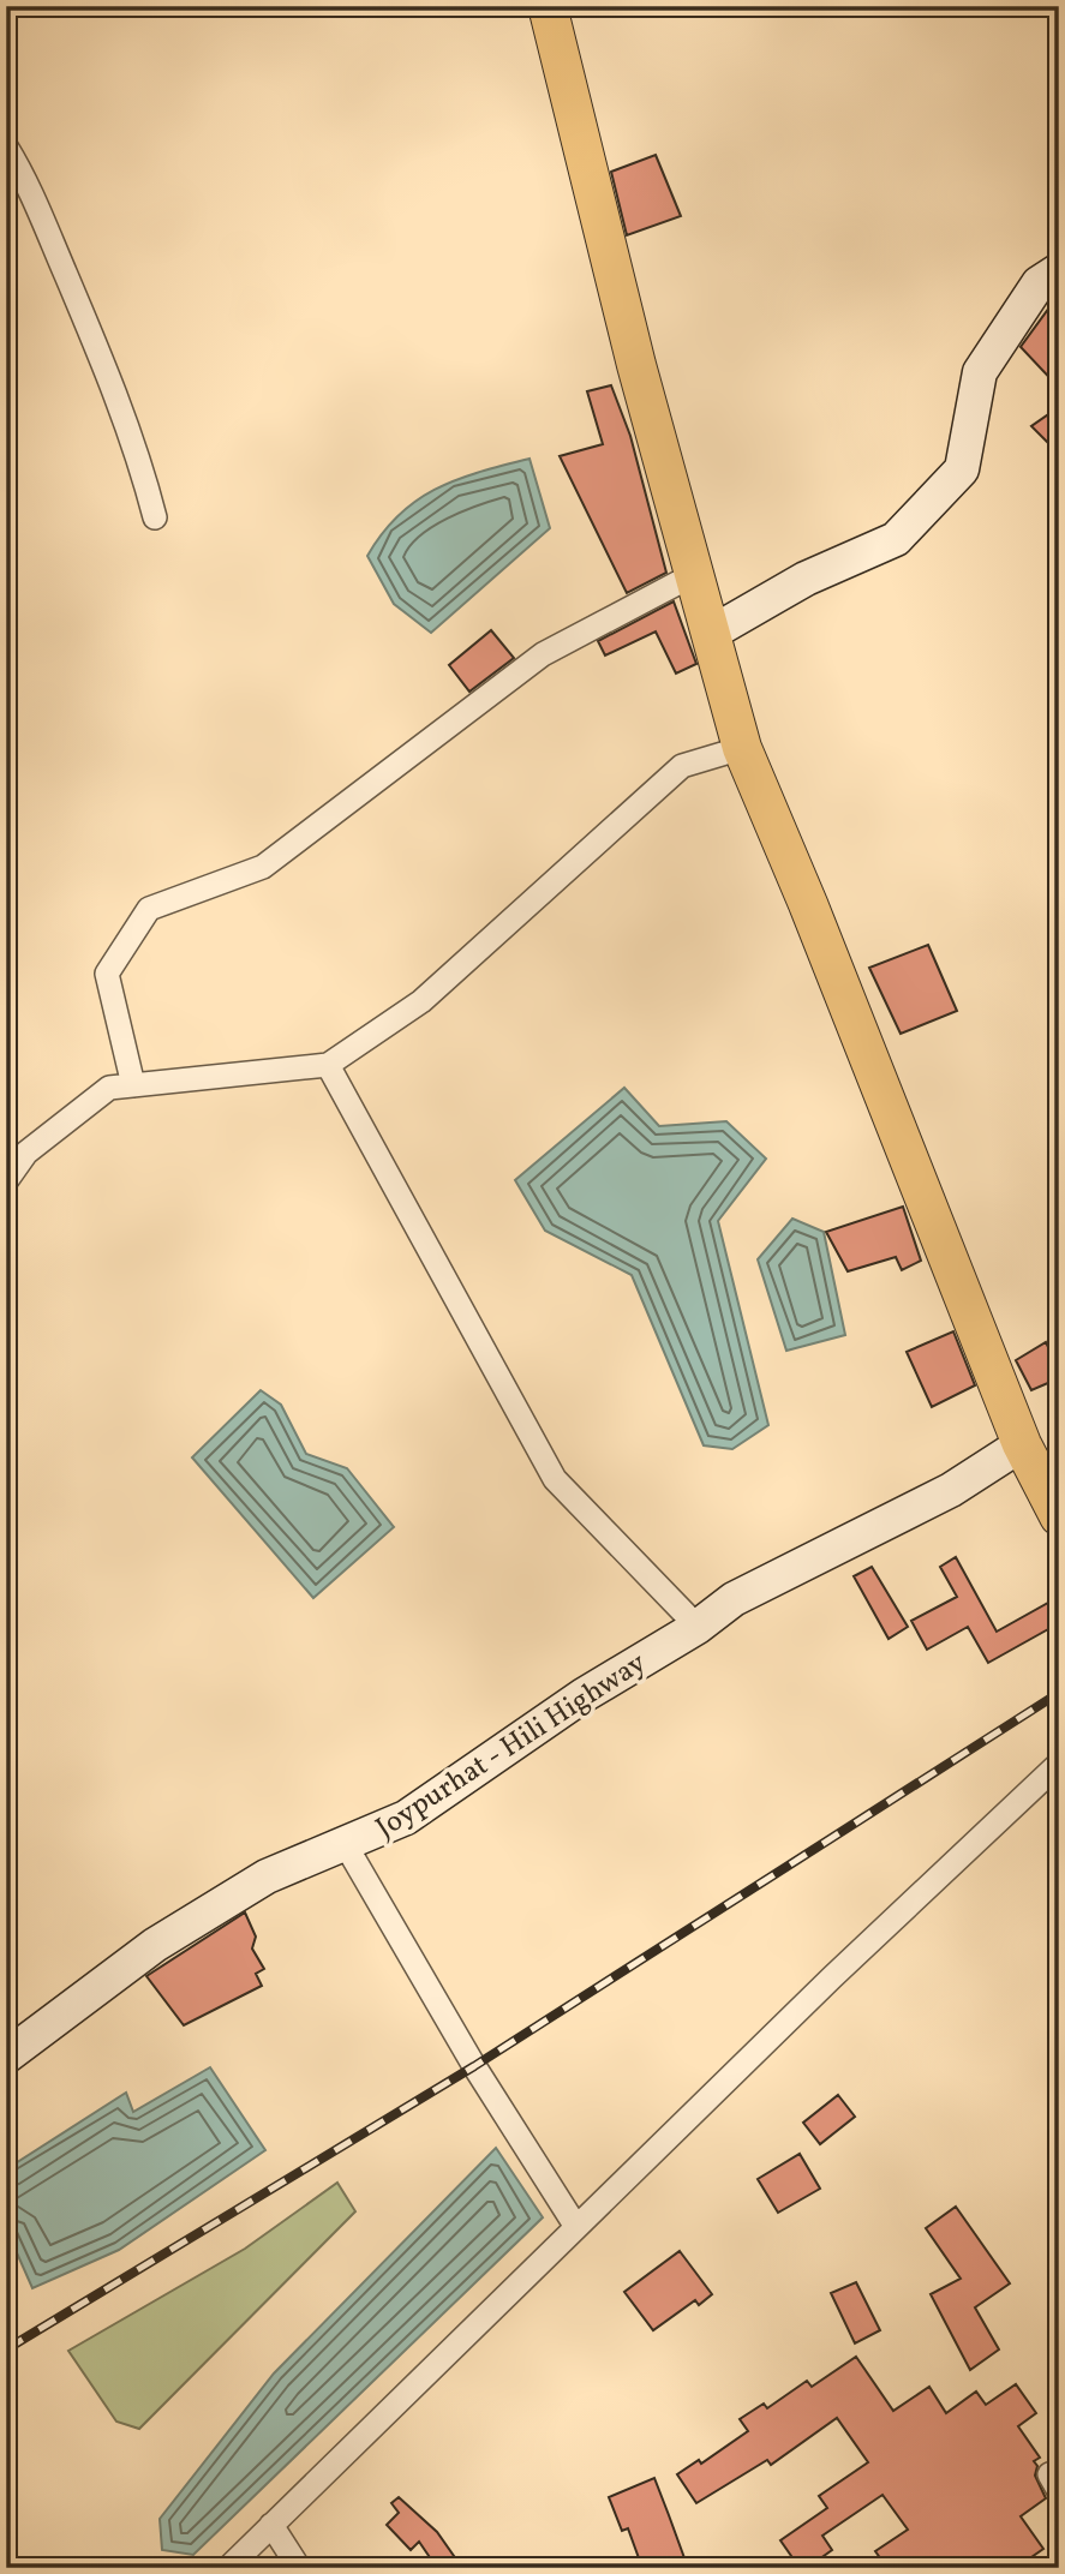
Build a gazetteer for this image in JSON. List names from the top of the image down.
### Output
{
  "streets": {
    "main road": ["Joypurhat - Hili Highway"]
  }
}
